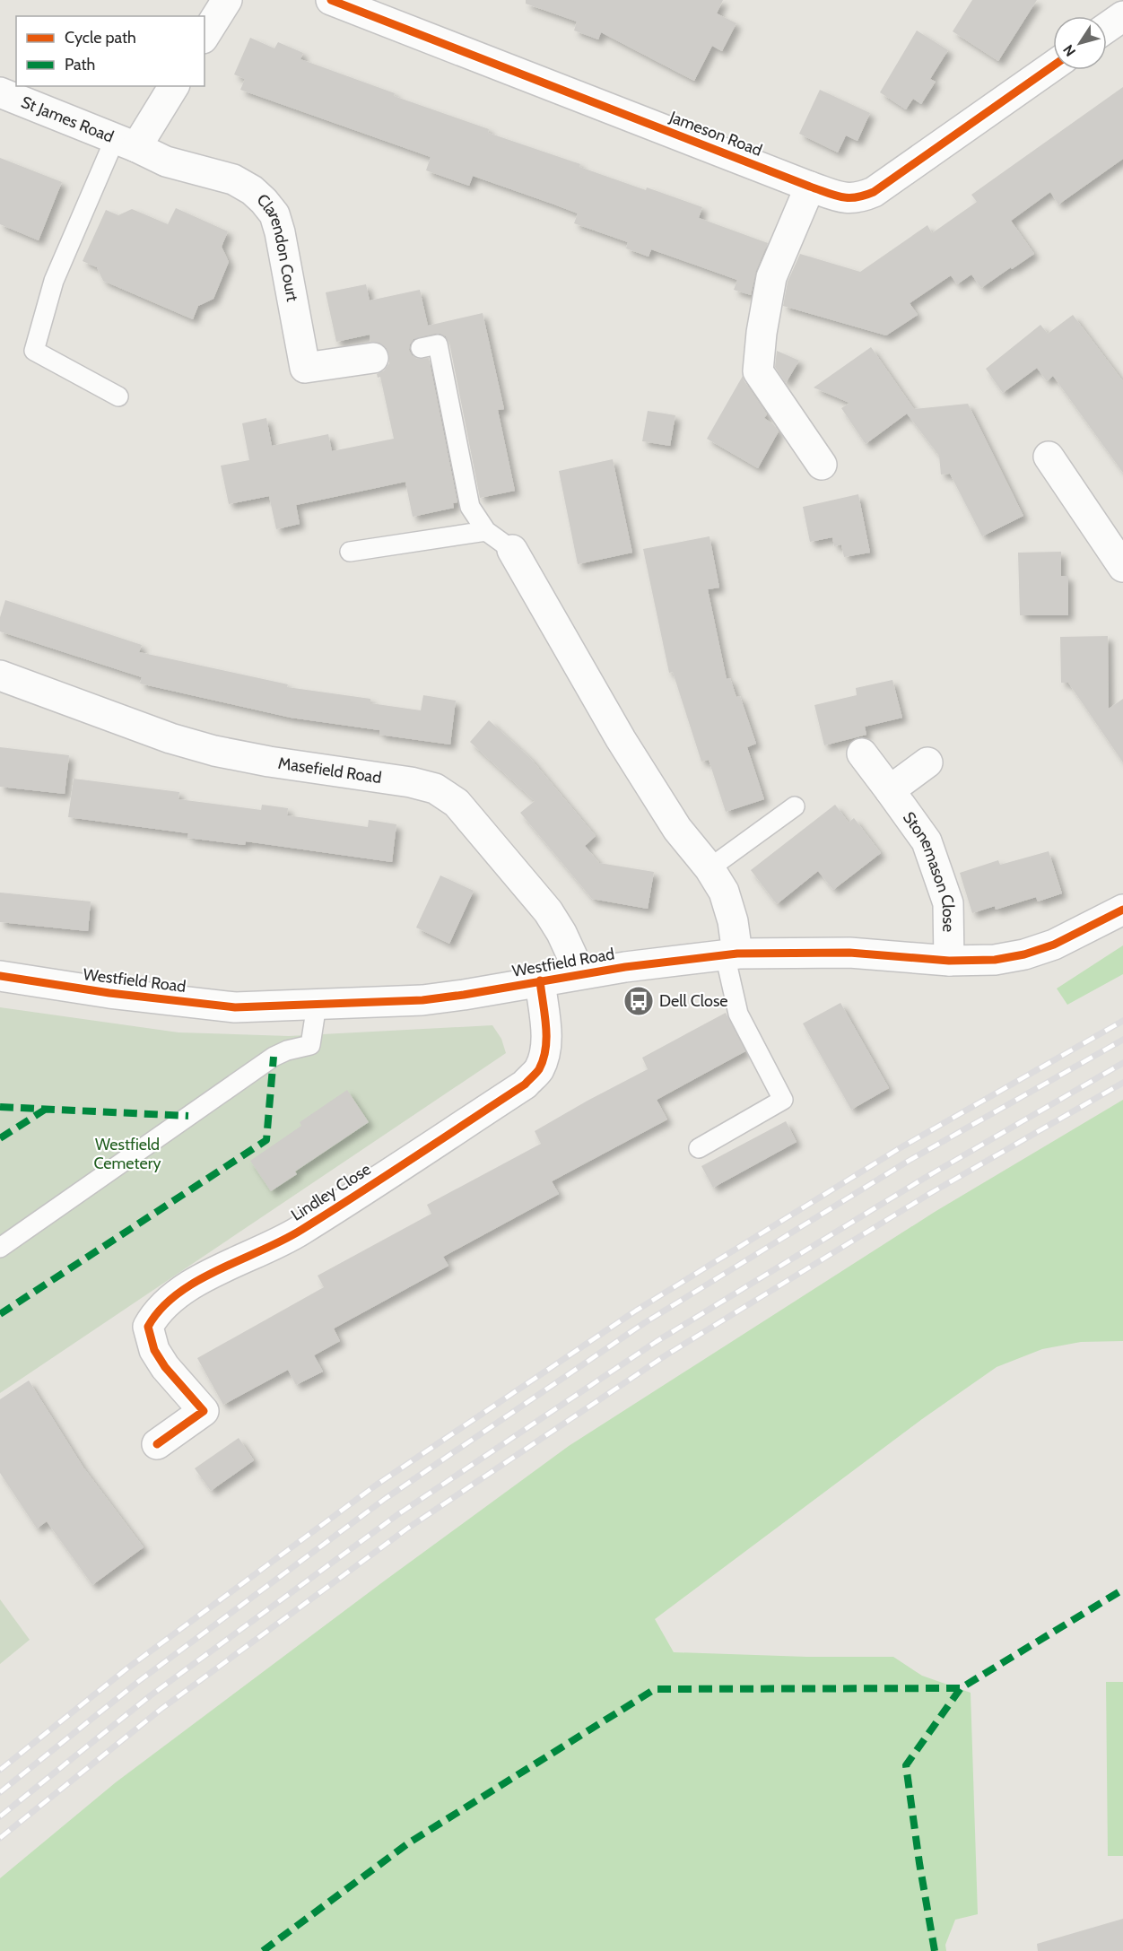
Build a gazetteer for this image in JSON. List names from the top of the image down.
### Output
{
  "streets": {
    "street": [
      "St James Road",
      "Jameson Road",
      "Clarendon Court",
      "Masefield Road",
      "Stonemason Close",
      "Westfield Road",
      "Lindley Close"
    ]
  },
  "crossings": [
    ["St James Road", "Clarendon Court"],
    ["Masefield Road", "Westfield Road"],
    ["Stonemason Close", "Westfield Road"],
    ["Westfield Road", "Lindley Close"]
  ],
  "parks": ["Westfield Cemetery"],
  "places": {
    "bus stop": ["Dell Close"]
  },
  "legend": ["Cycle path", "Path"],
  "north": "bottom left"
}
